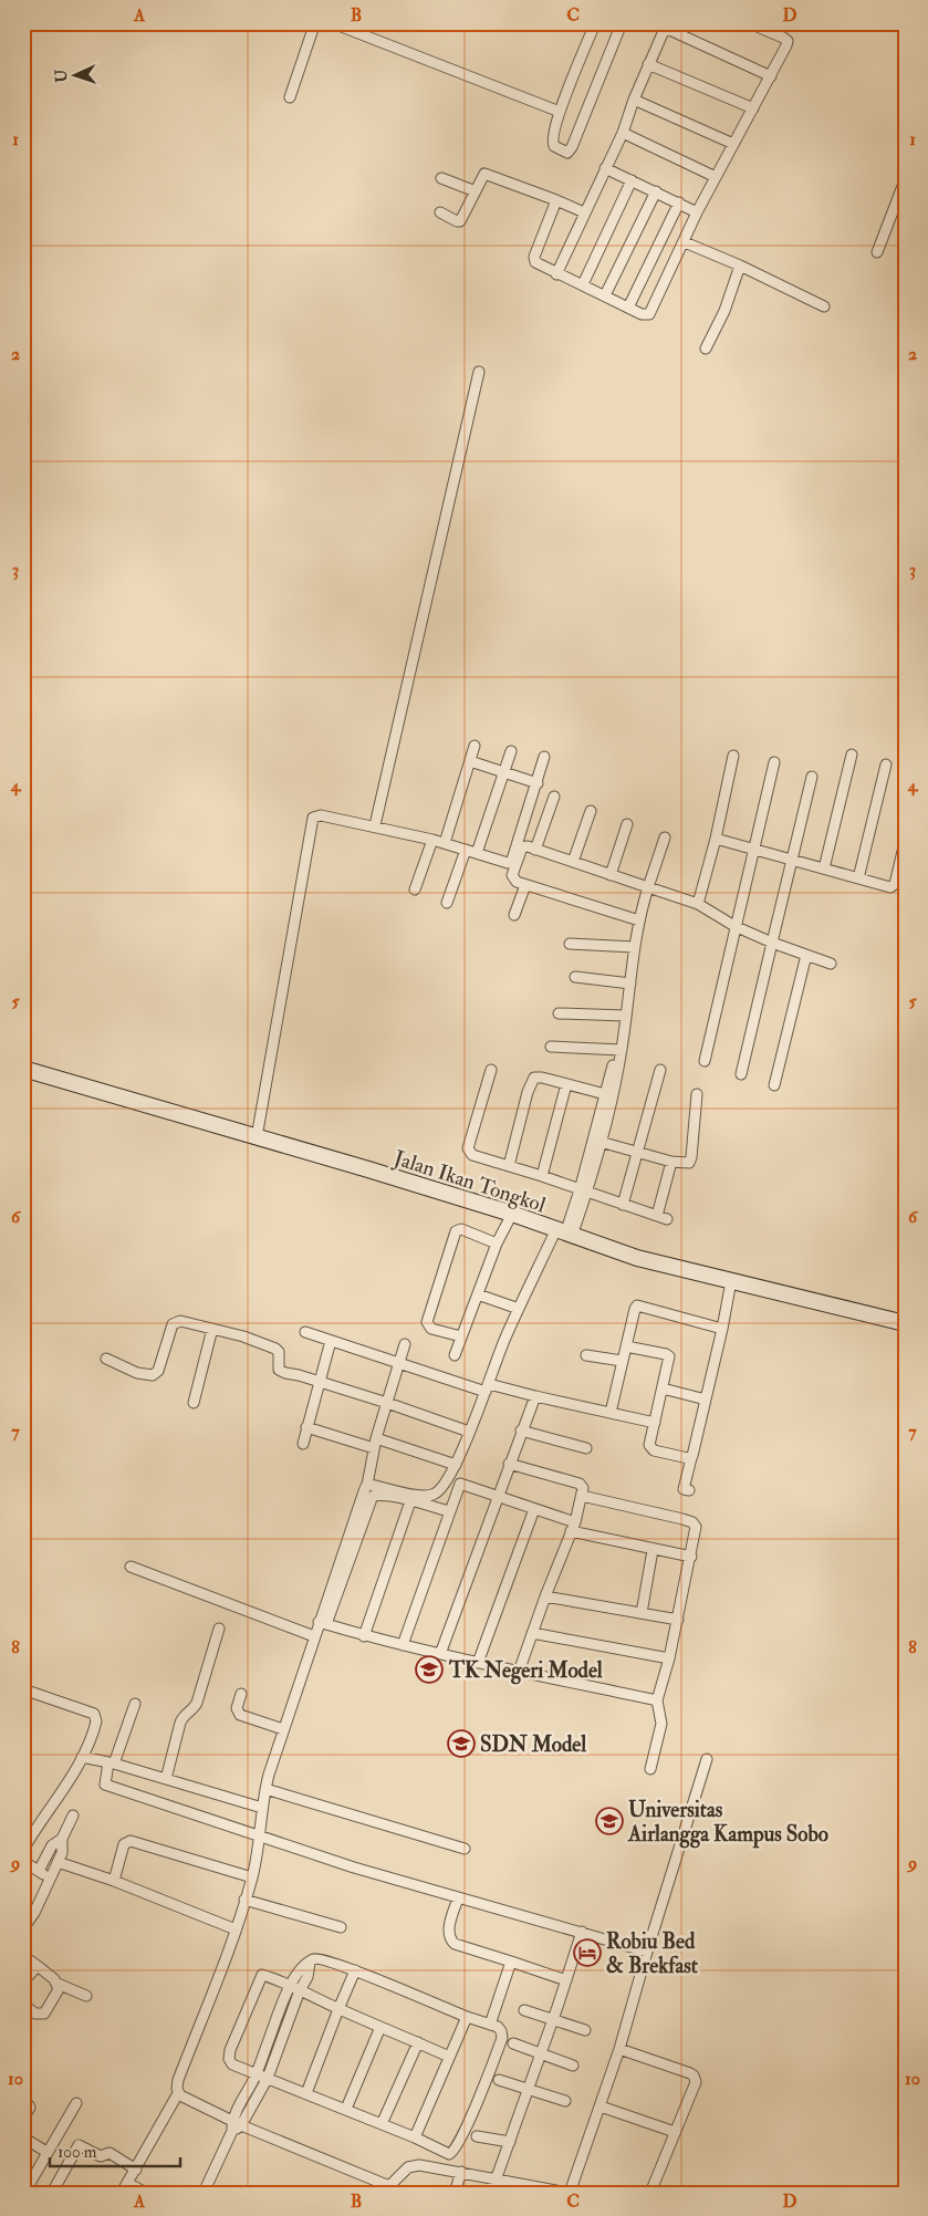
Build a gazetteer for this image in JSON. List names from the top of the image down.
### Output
{
  "streets": {
    "street": ["Jalan Ikan Tongkol"]
  },
  "places": {
    "school or university": ["TK Negeri Model", "SDN Model", "Universitas Airlangga Kampus Sobo"],
    "hotel": ["Robiu Bed & Brekfast"]
  },
  "scale_bar": "100 m",
  "north": "left",
  "grid": {
    "columns": [
      "A",
      "B",
      "C",
      "D"
    ],
    "rows": [
      "1",
      "2",
      "3",
      "4",
      "5",
      "6",
      "7",
      "8",
      "9",
      "10"
    ]
  }
}
